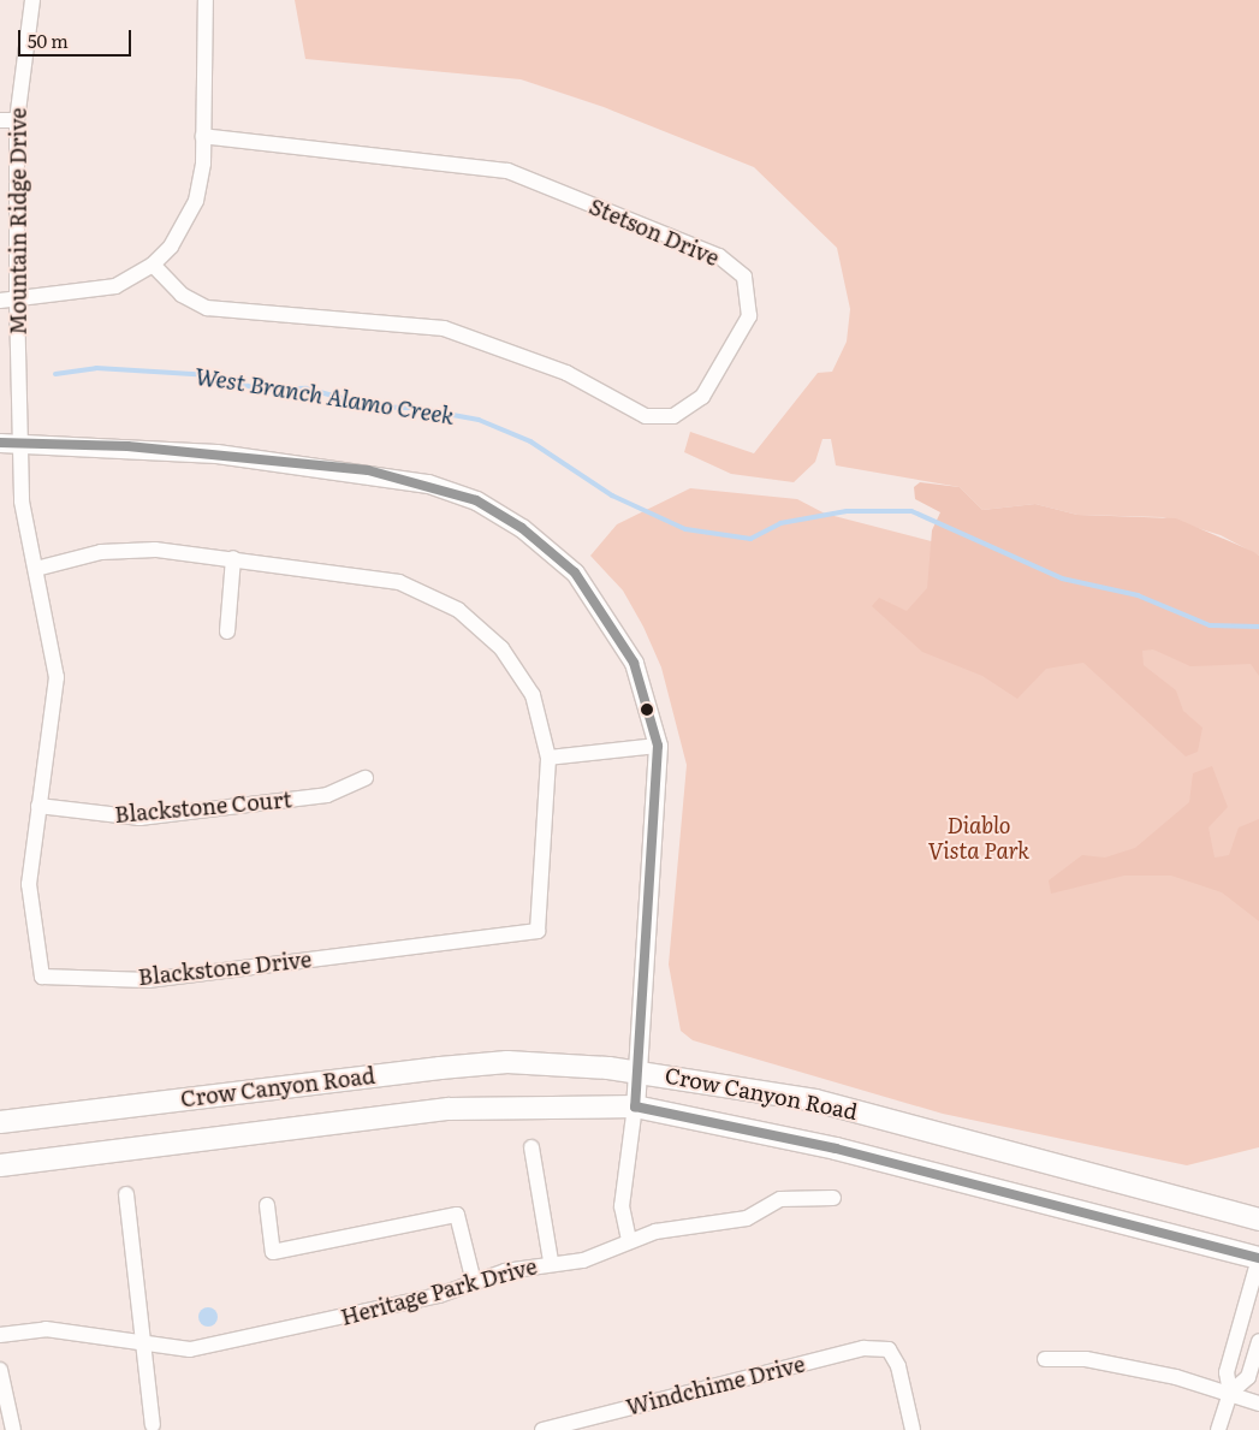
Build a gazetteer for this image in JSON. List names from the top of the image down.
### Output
{
  "streets": {
    "main road": ["Crow Canyon Road"],
    "street": [
      "Mountain Ridge Drive",
      "Stetson Drive",
      "Blackstone Court",
      "Blackstone Drive",
      "Heritage Park Drive",
      "Windchime Drive"
    ]
  },
  "crossings": [
    ["Mountain Ridge Drive", "Blackstone Drive"],
    ["Blackstone Court", "Blackstone Drive"]
  ],
  "water": ["West Branch Alamo Creek"],
  "parks": ["Diablo Vista Park"],
  "scale_bar": "50 m"
}
